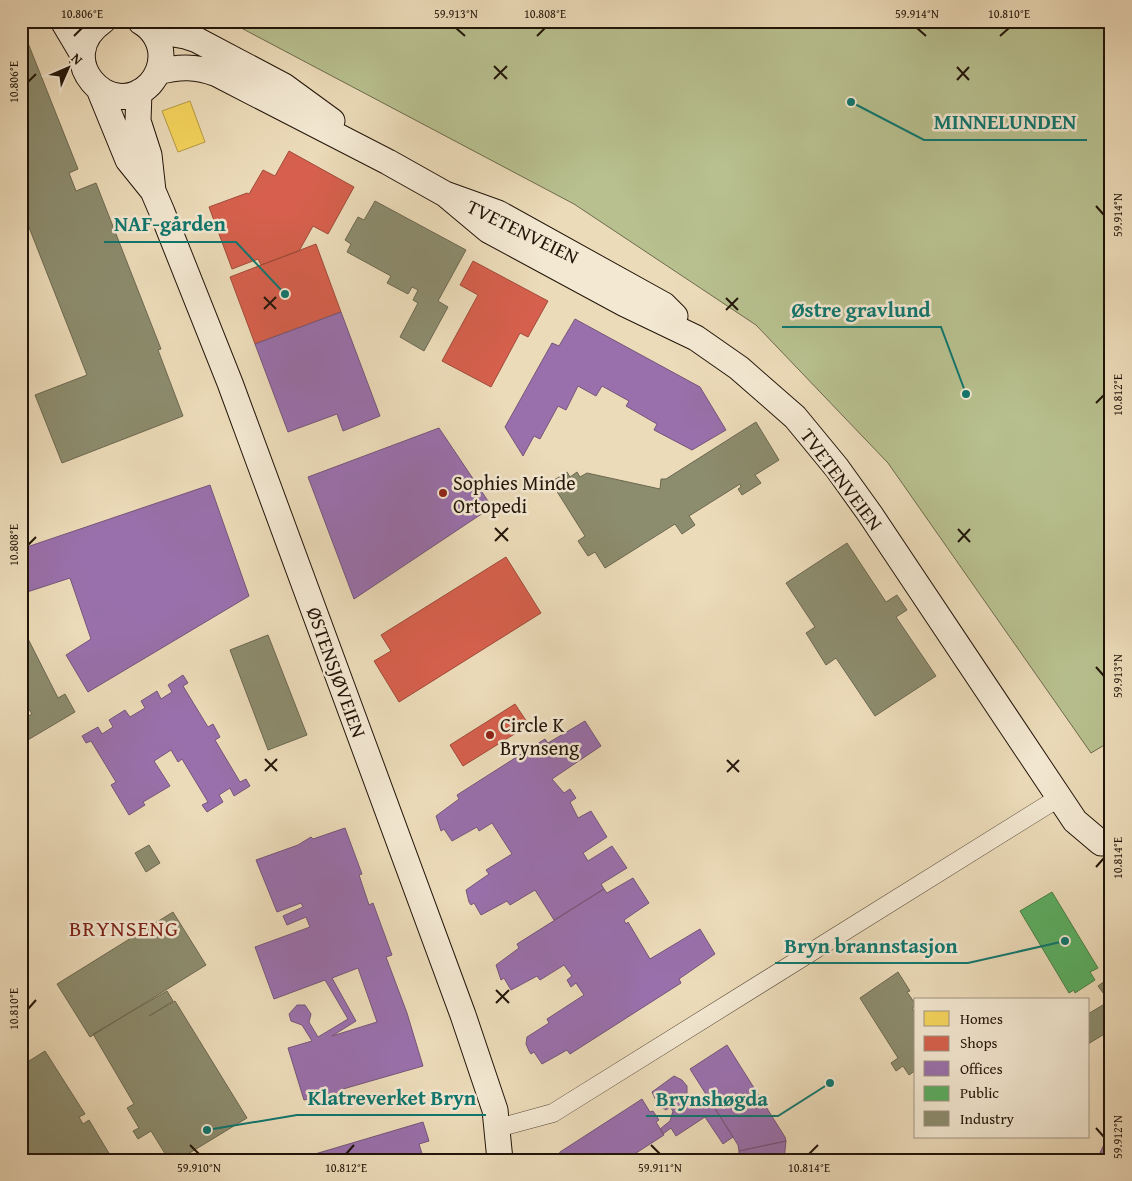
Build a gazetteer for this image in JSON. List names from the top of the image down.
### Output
{
  "streets": {
    "main road": ["TVETENVEIEN", "ØSTENSJØVEIEN"]
  },
  "districts": ["BRYNSENG"],
  "places": [
    "MINNELUNDEN",
    "NAF-gården",
    "Østre gravlund",
    "Sophies Minde Ortopedi",
    "Circle K Brynseng",
    "Bryn brannstasjon",
    "Brynshøgda",
    "Klatreverket Bryn"
  ],
  "legend": [
    "Homes",
    "Shops",
    "Offices",
    "Public",
    "Industry"
  ],
  "north": "top right",
  "coordinates": [
    "10.806°E",
    "59.913°N",
    "10.808°E",
    "59.914°N",
    "10.810°E",
    "10.812°E",
    "10.814°E",
    "59.912°N",
    "59.910°N",
    "59.911°N"
  ]
}
